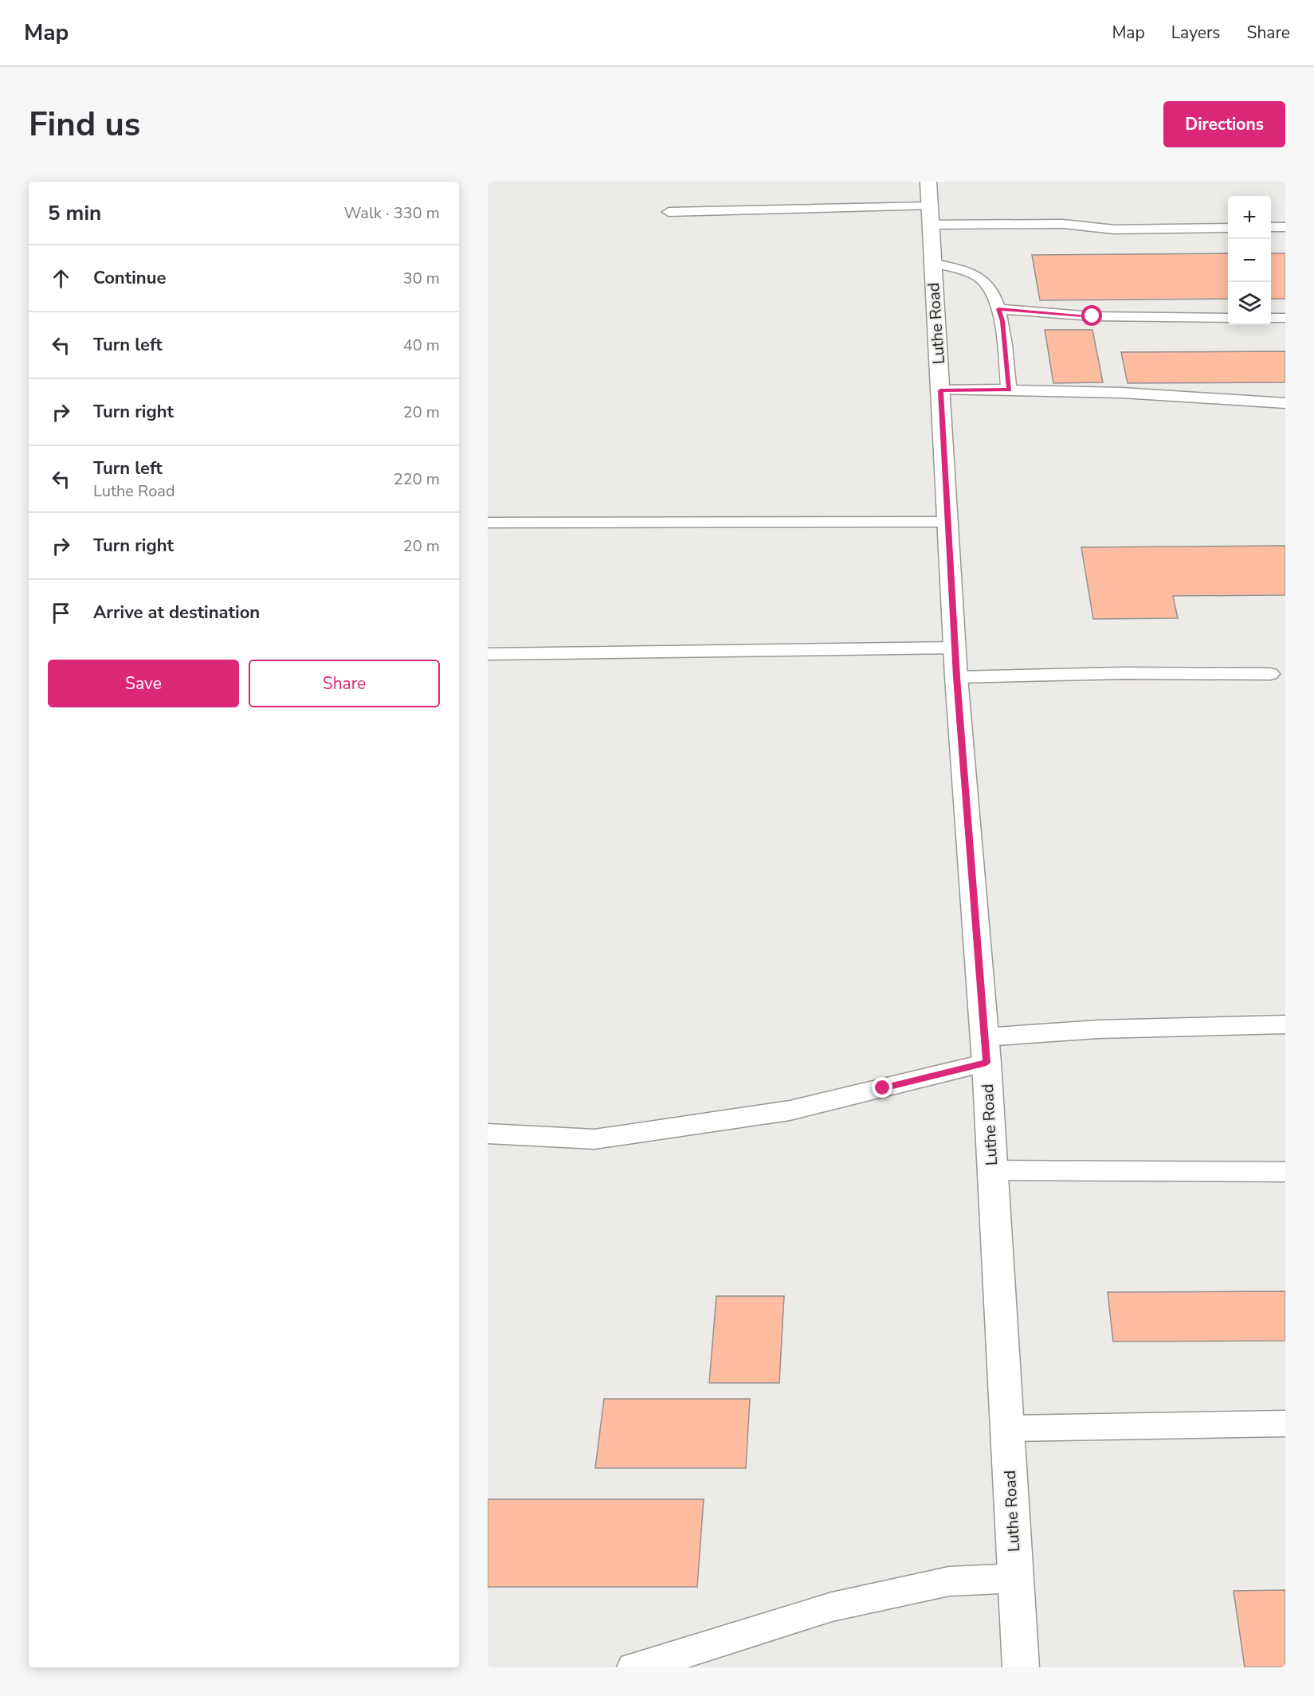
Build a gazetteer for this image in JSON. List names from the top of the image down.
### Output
{
  "streets": {
    "street": ["Luthe Road"]
  },
  "page": {
    "header": "Map",
    "nav": ["Map", "Layers", "Share"],
    "buttons": [
      "Directions",
      ["Save", "Share"]
    ],
    "title": "Find us",
    "heading": ["5 min", "Walk · 330 m"],
    "map_buttons": ["+", "−"],
    "list": [
      ["Continue", "30 m"],
      ["Turn left", "40 m"],
      ["Turn right", "20 m"],
      ["Turn left", "Luthe Road", "220 m"],
      ["Turn right", "20 m"],
      "Arrive at destination"
    ]
  }
}
